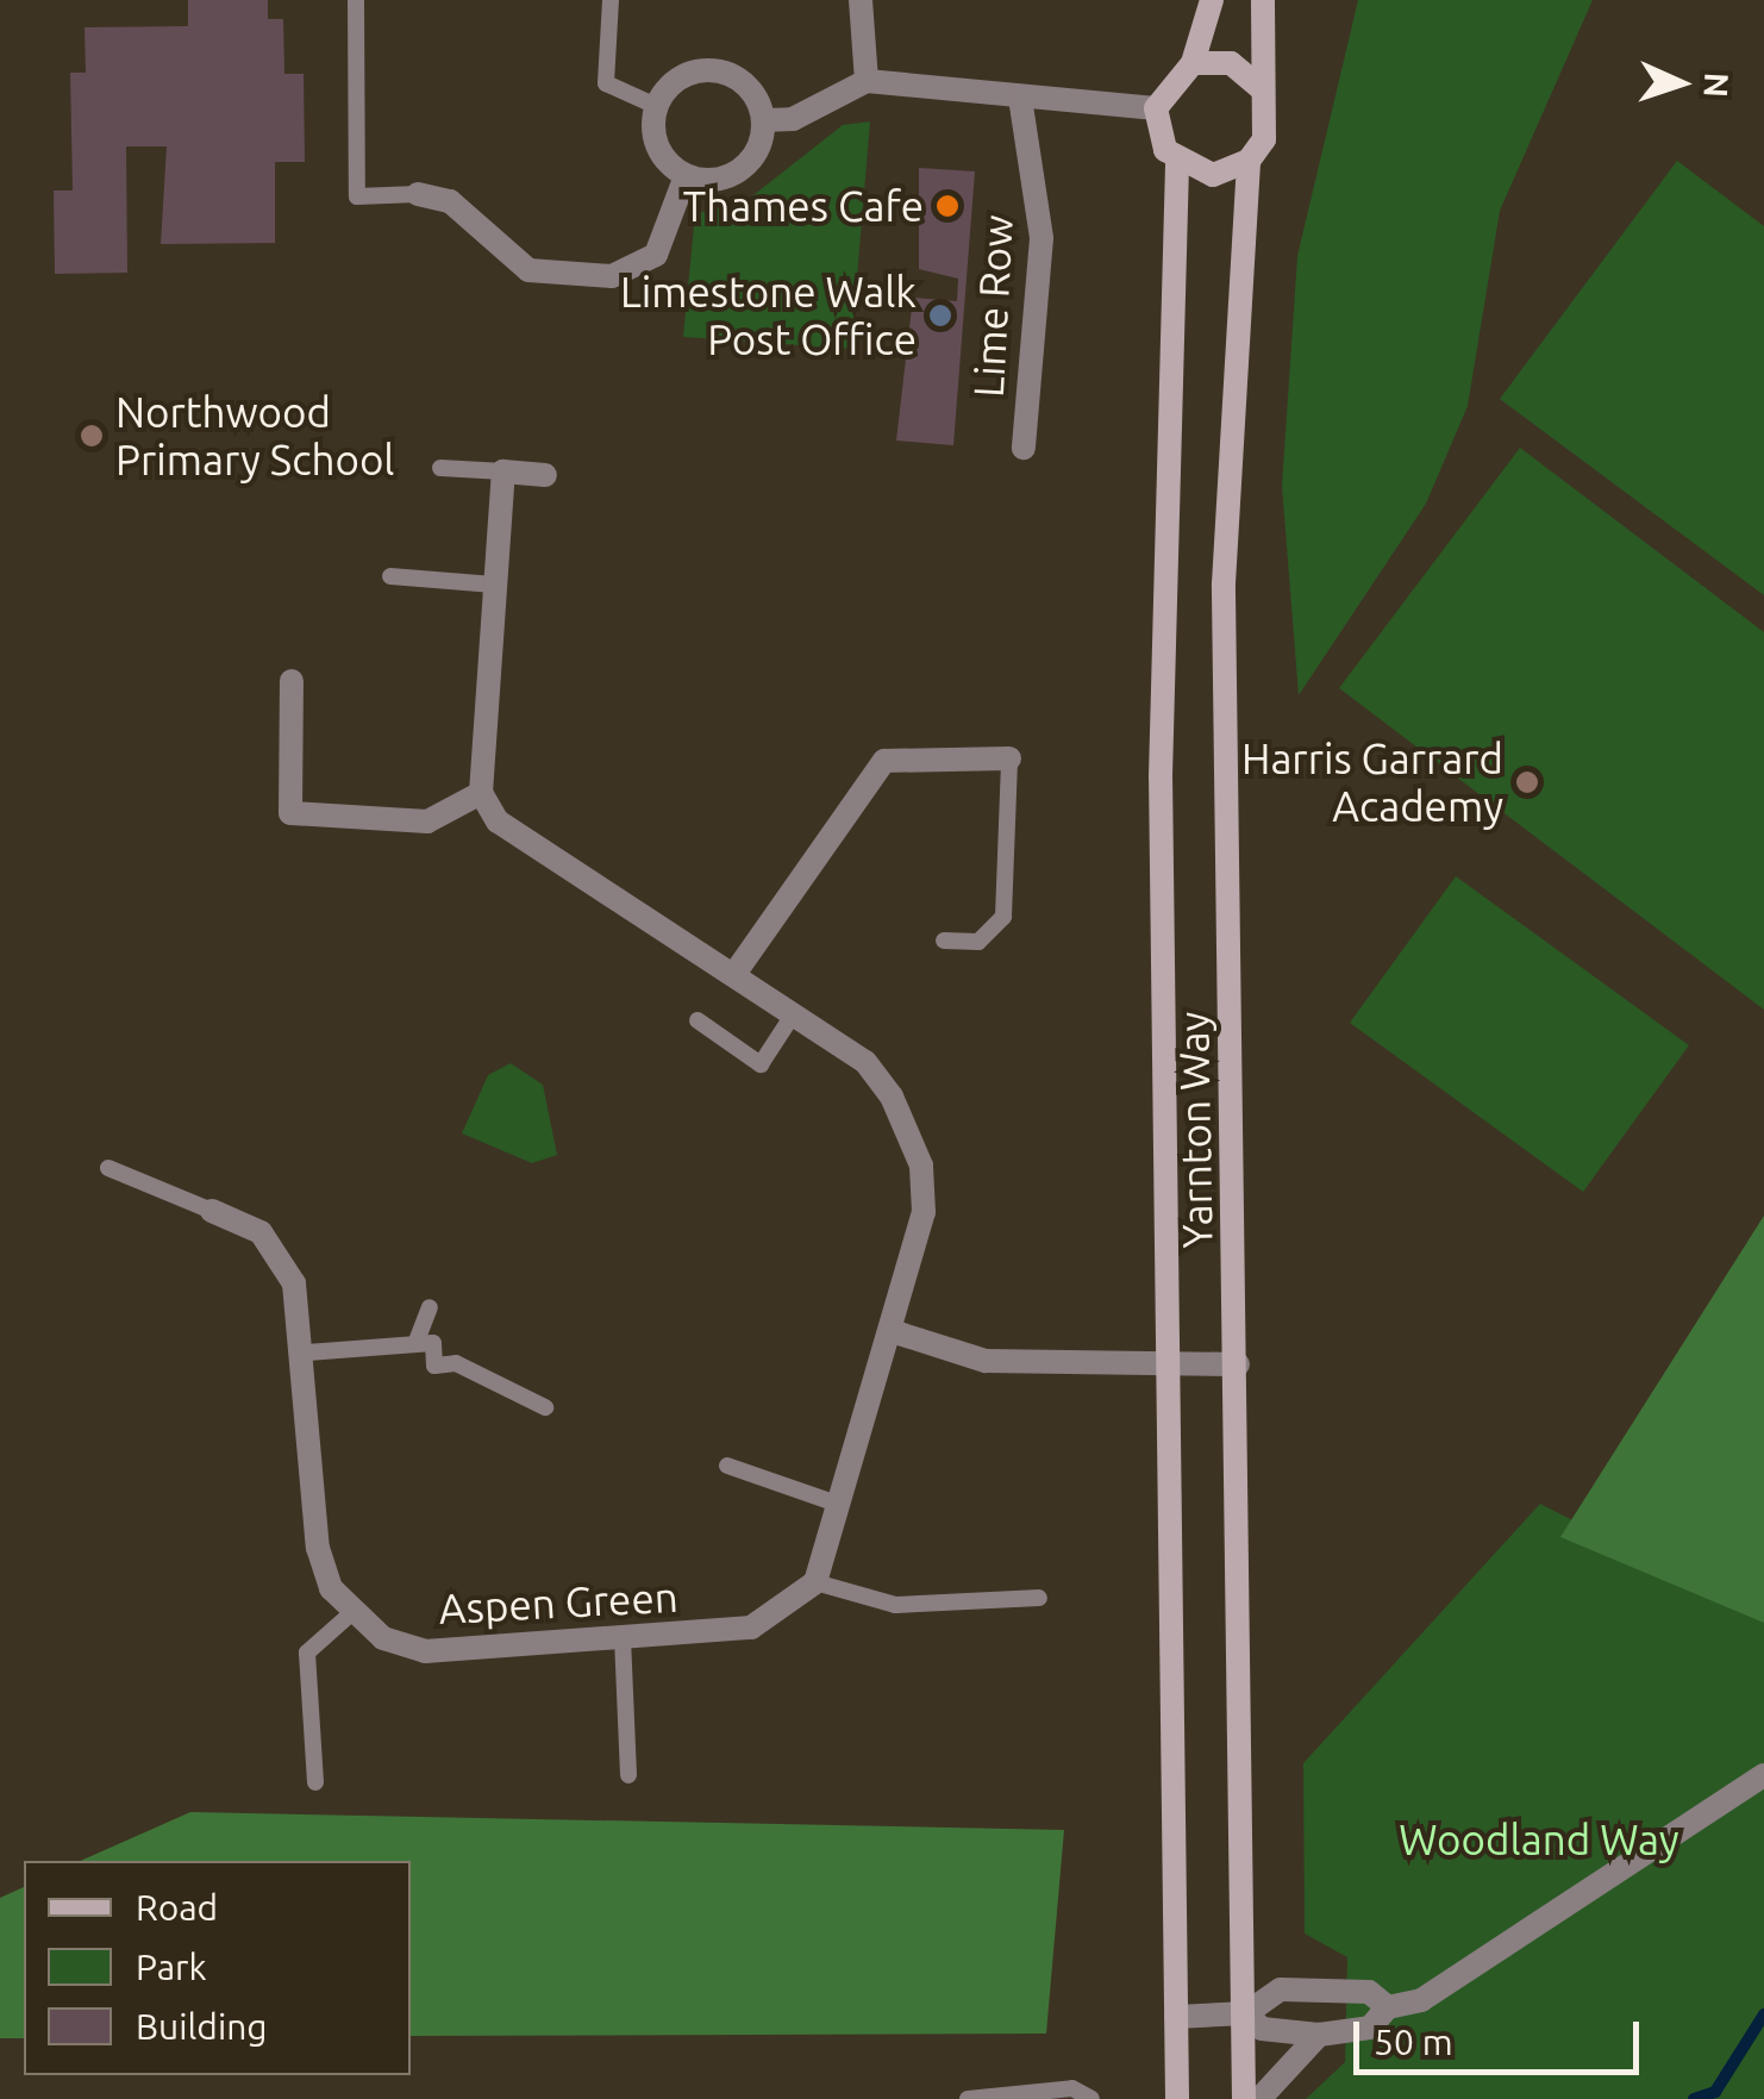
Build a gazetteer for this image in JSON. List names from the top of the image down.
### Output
{
  "streets": {
    "street": ["Lime Row", "Yarnton Way", "Aspen Green"]
  },
  "parks": ["Woodland Way"],
  "places": [
    "Thames Cafe",
    "Limestone Walk Post Office",
    "Northwood Primary School",
    "Harris Garrard Academy"
  ],
  "legend": ["Road", "Park", "Building"],
  "scale_bar": "50 m",
  "north": "right"
}
